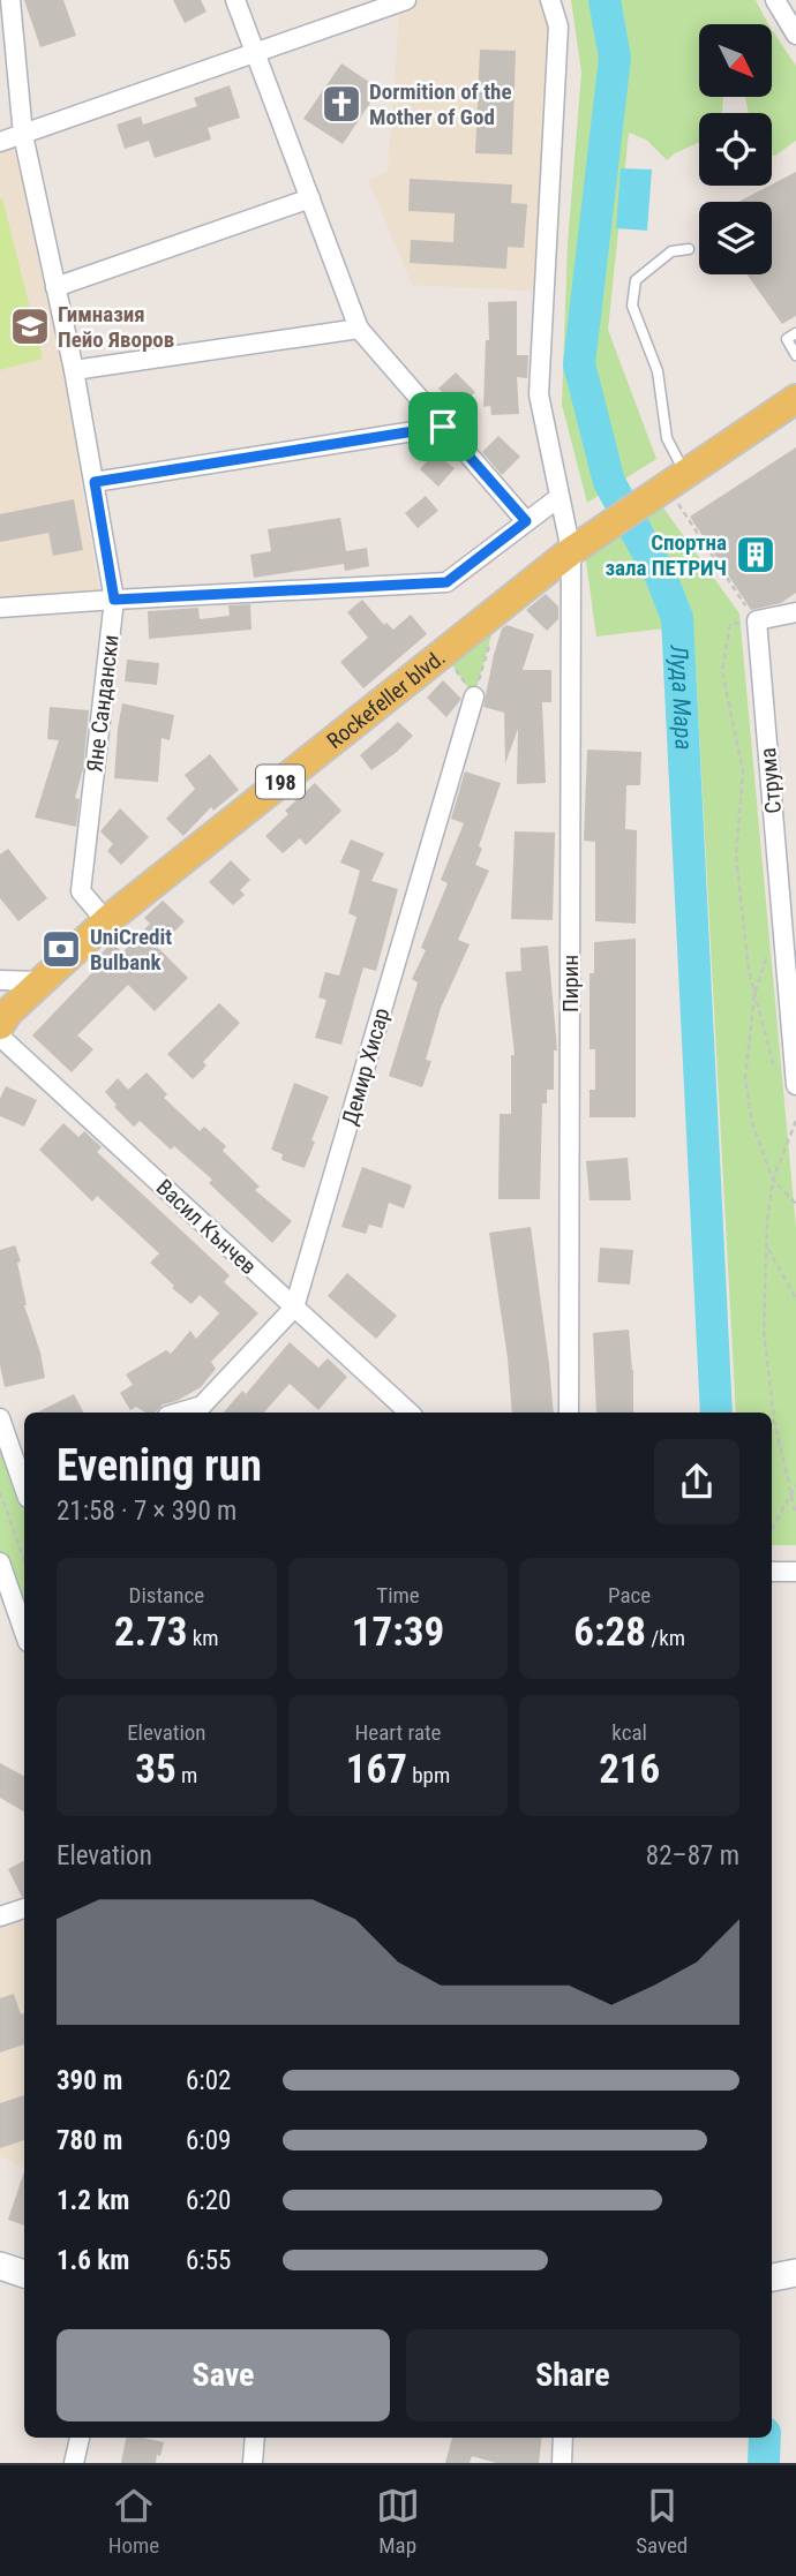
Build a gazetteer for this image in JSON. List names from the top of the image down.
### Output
{
  "streets": {
    "main road": ["Rockefeller blvd.", "198"],
    "street": [
      "Яне Сандански",
      "Струма",
      "Пирин",
      "Демир Хисар",
      "Васил Кънчев"
    ]
  },
  "crossings": [
    ["Rockefeller blvd.", "Яне Сандански"],
    ["Rockefeller blvd.", "Пирин"],
    ["Демир Хисар", "Васил Кънчев"]
  ],
  "water": ["Луда Мара"],
  "places": {
    "church": ["Dormition of the Mother of God"],
    "school or university": ["Гимназия Пейо Яворов"],
    "building": ["Спортна зала ПЕТРИЧ"],
    "bank": ["UniCredit Bulbank"]
  },
  "north": "bottom right",
  "page": {
    "heading": ["Evening run", "21:58 · 7 × 390 m"],
    "stats": [
      ["Distance", "2.73 km"],
      ["Time", "17:39"],
      ["Pace", "6:28 /km"],
      ["Elevation", "35 m"],
      ["Heart rate", "167 bpm"],
      ["kcal", "216"]
    ],
    "chart": ["Elevation", "82–87 m"],
    "list": [
      {
        "name": "390 m",
        "note": "6:02"
      },
      {
        "name": "780 m",
        "note": "6:09"
      },
      {
        "name": "1.2 km",
        "note": "6:20"
      },
      {
        "name": "1.6 km",
        "note": "6:55"
      }
    ],
    "buttons": ["Save", "Share"],
    "tabs": ["Home", "Map", "Saved"]
  }
}
